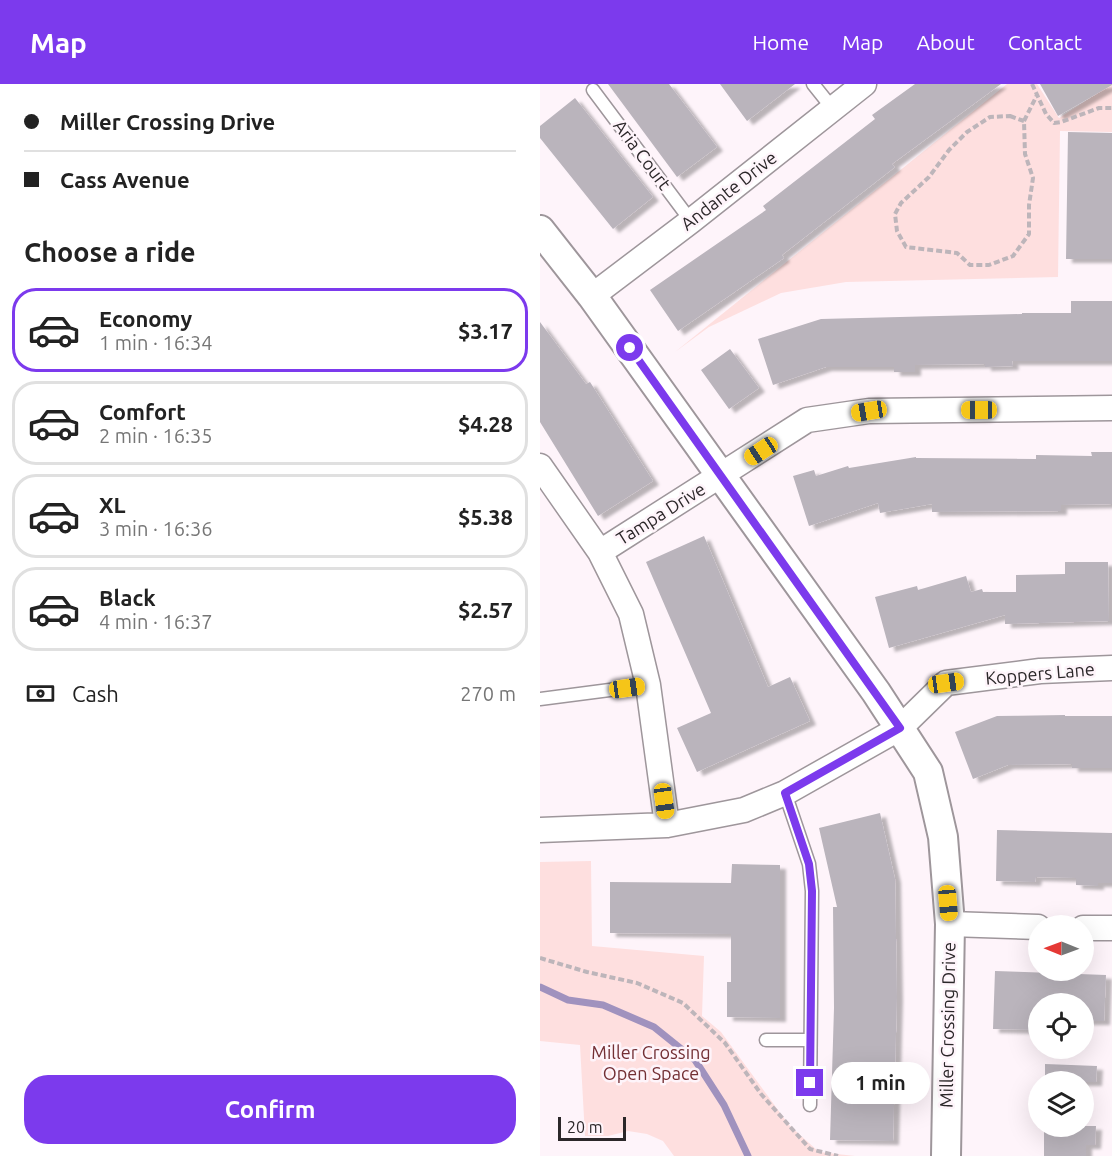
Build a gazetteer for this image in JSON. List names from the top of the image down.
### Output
{
  "streets": {
    "street": [
      "Andante Drive",
      "Tampa Drive",
      "Koppers Lane",
      "Miller Crossing Drive"
    ],
    "lane": ["Aria Court"]
  },
  "crossings": [
    ["Aria Court", "Andante Drive"],
    ["Andante Drive", "Miller Crossing Drive"],
    ["Tampa Drive", "Miller Crossing Drive"],
    ["Koppers Lane", "Miller Crossing Drive"]
  ],
  "parks": ["Miller Crossing Open Space"],
  "scale_bar": "20 m",
  "north": "left",
  "page": {
    "header": "Map",
    "nav": [
      "Home",
      "Map",
      "About",
      "Contact"
    ],
    "banner": ["Miller Crossing Drive", "Cass Avenue"],
    "heading": "Choose a ride",
    "list": [
      {
        "name": "Economy",
        "note": "1 min · 16:34",
        "value": "$3.17"
      },
      {
        "name": "Comfort",
        "note": "2 min · 16:35",
        "value": "$4.28"
      },
      {
        "name": "XL",
        "note": "3 min · 16:36",
        "value": "$5.38"
      },
      {
        "name": "Black",
        "note": "4 min · 16:37",
        "value": "$2.57"
      }
    ],
    "pay": ["Cash", "270 m"],
    "bubble": "1 min",
    "buttons": "Confirm",
    "scale": "20 m"
  }
}
